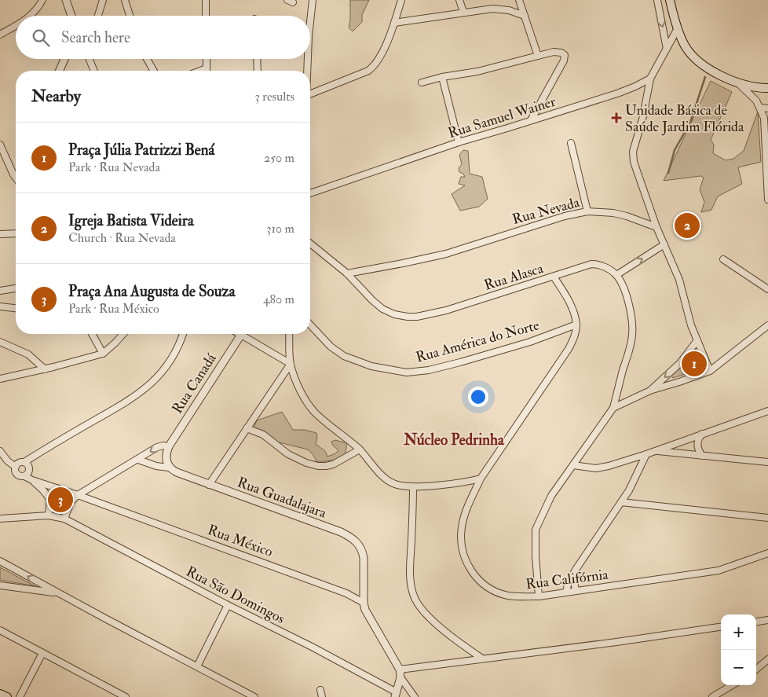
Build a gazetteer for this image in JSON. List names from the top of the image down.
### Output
{
  "streets": {
    "street": [
      "Rua Samuel Wainer",
      "Rua Nevada",
      "Rua Alasca",
      "Rua América do Norte",
      "Rua Canadá",
      "Rua Guadalajara",
      "Rua México",
      "Rua Califórnia",
      "Rua São Domingos"
    ]
  },
  "crossings": [
    ["Rua Nevada", "Rua Alasca"],
    ["Rua América do Norte", "Rua Califórnia"],
    ["Rua Guadalajara", "Rua México"]
  ],
  "districts": ["Núcleo Pedrinha"],
  "places": {
    "health": ["Unidade Básica de Saúde Jardim Flórida"]
  },
  "page": {
    "search": "Search here",
    "heading": ["Nearby", "3 results"],
    "list": [
      {
        "mark": "1",
        "name": "Praça Júlia Patrizzi Bená",
        "note": "Park · Rua Nevada",
        "value": "250 m"
      },
      {
        "mark": "2",
        "name": "Igreja Batista Videira",
        "note": "Church · Rua Nevada",
        "value": "310 m"
      },
      {
        "mark": "3",
        "name": "Praça Ana Augusta de Souza",
        "note": "Park · Rua México",
        "value": "480 m"
      }
    ],
    "pins": ["2", "1", "3"],
    "map_buttons": ["+", "−"]
  }
}
